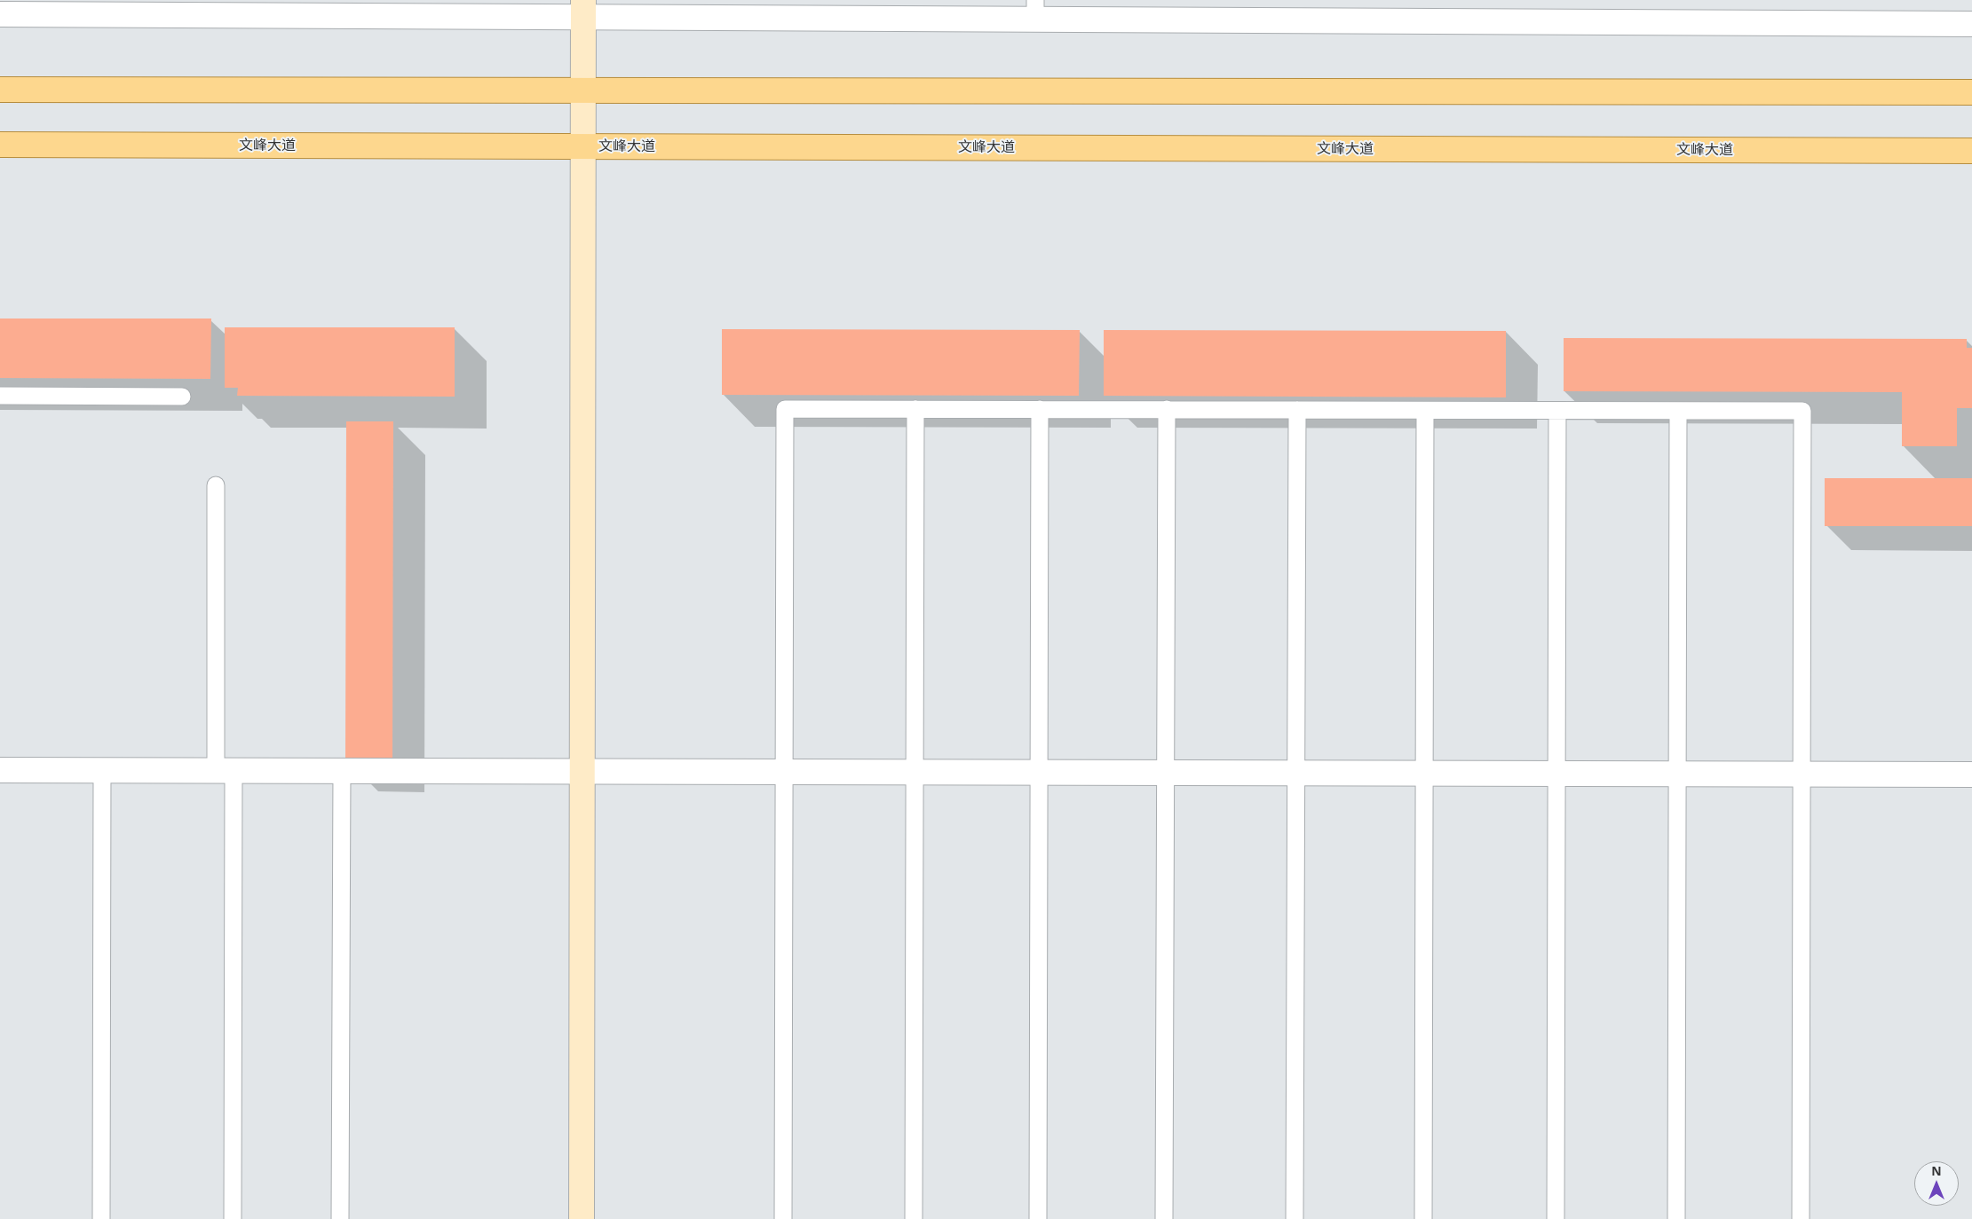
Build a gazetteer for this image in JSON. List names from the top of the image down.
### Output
{
  "streets": {
    "main road": ["文峰大道"]
  },
  "north": "top"
}
